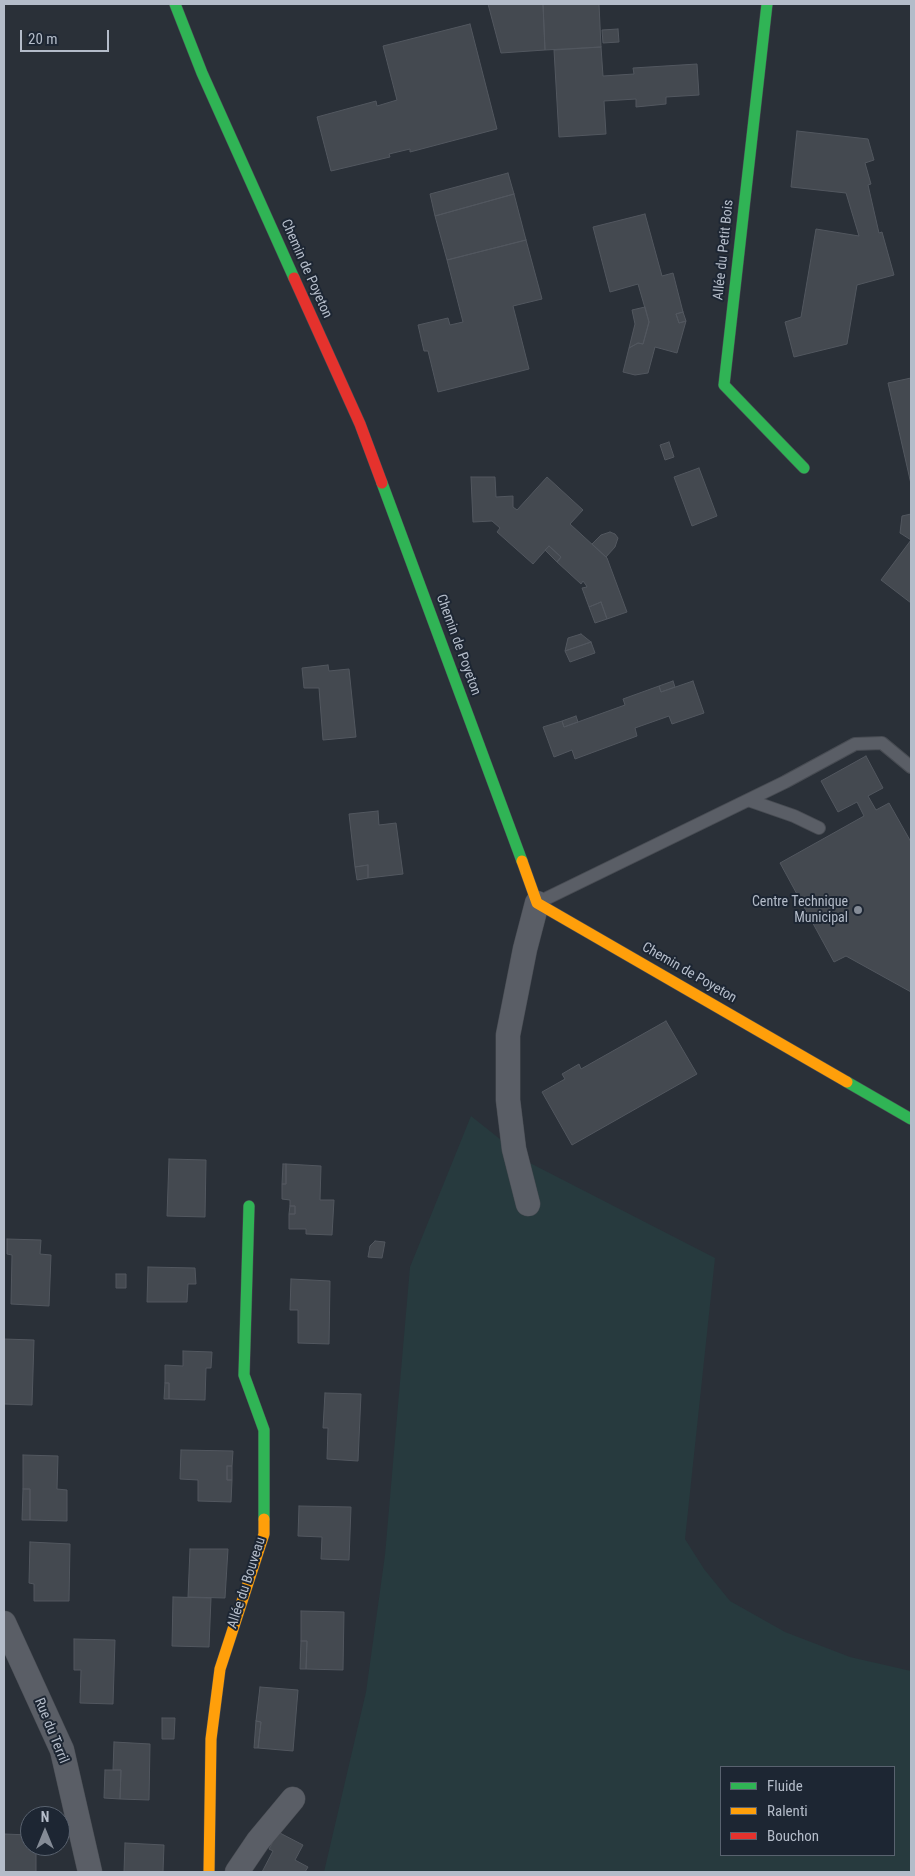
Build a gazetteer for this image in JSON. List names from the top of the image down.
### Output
{
  "streets": {
    "street": [
      "Allée du Petit Bois",
      "Chemin de Poyeton",
      "Allée du Bouveau",
      "Rue du Terril"
    ]
  },
  "places": ["Centre Technique Municipal"],
  "legend": ["Fluide", "Ralenti", "Bouchon"],
  "scale_bar": "20 m",
  "north": "top"
}
